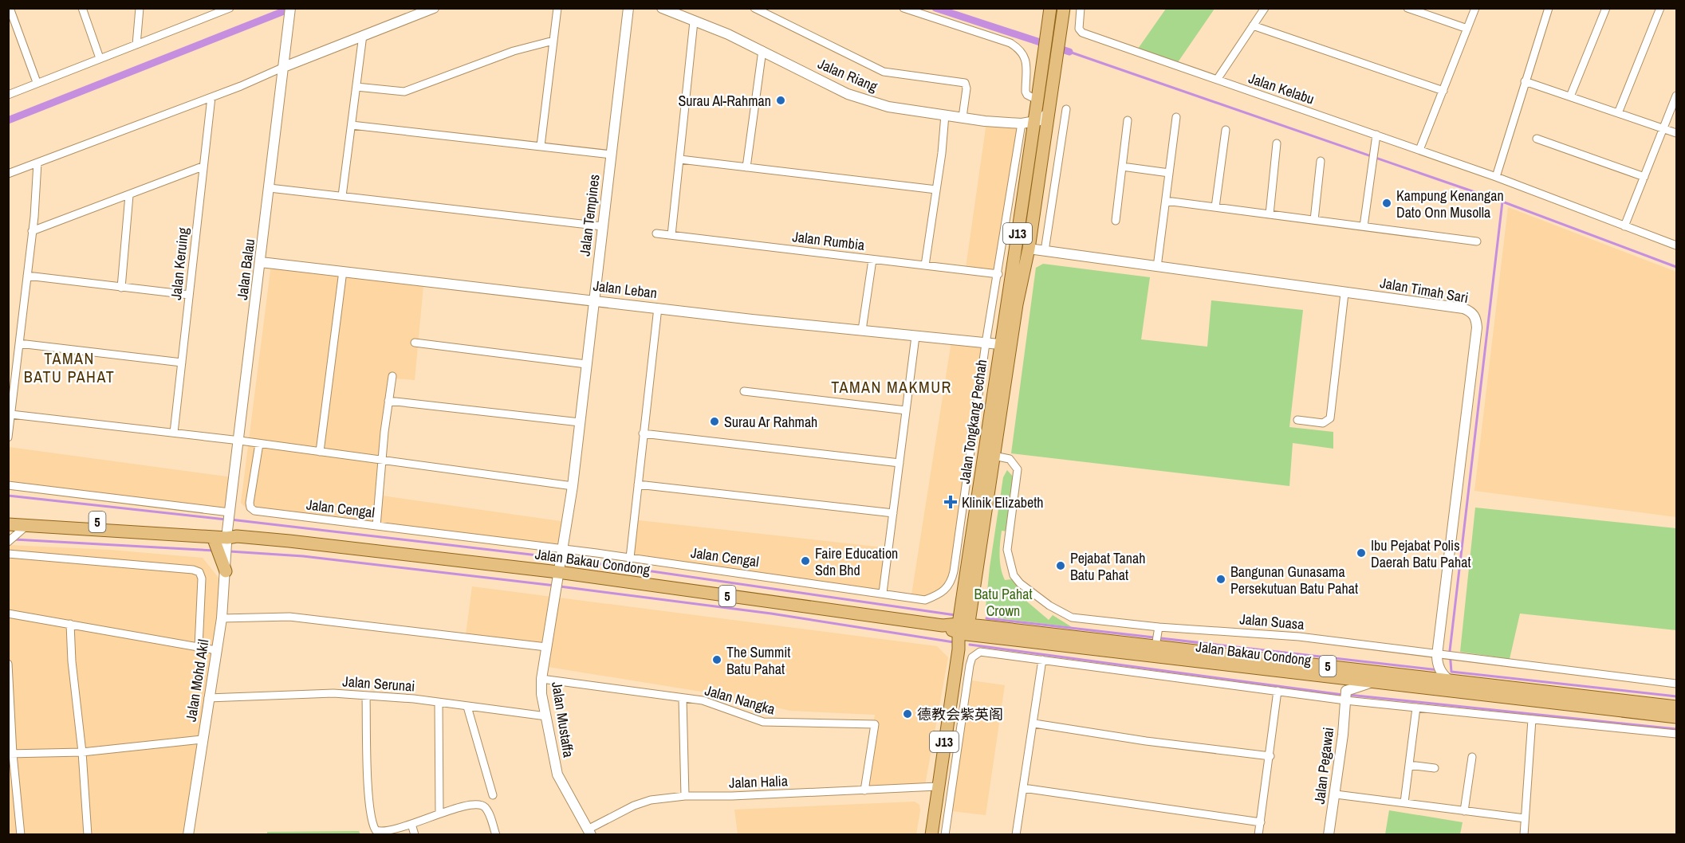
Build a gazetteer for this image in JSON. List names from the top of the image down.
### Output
{
  "streets": {
    "main road": [
      "J13",
      "Jalan Tongkang Pechah",
      "5",
      "Jalan Bakau Condong"
    ],
    "street": [
      "Jalan Riang",
      "Jalan Kelabu",
      "Jalan Tempines",
      "Jalan Rumbia",
      "Jalan Keruing",
      "Jalan Balau",
      "Jalan Leban",
      "Jalan Timah Sari",
      "Jalan Cengal",
      "Jalan Suasa",
      "Jalan Mohd Akil",
      "Jalan Serunai",
      "Jalan Nangka",
      "Jalan Mustaffa",
      "Jalan Pegawai",
      "Jalan Halia"
    ]
  },
  "crossings": [
    ["Jalan Riang", "Jalan Tongkang Pechah"],
    ["Jalan Riang", "Jalan Cengal"],
    ["Jalan Tempines", "Jalan Leban"],
    ["Jalan Tempines", "Jalan Mustaffa"],
    ["J13", "Jalan Tongkang Pechah"],
    ["J13", "Jalan Halia"],
    ["Jalan Rumbia", "Jalan Cengal"],
    ["Jalan Balau", "Jalan Leban"],
    ["Jalan Balau", "Jalan Bakau Condong"],
    ["Jalan Leban", "Jalan Tongkang Pechah"],
    ["Jalan Leban", "Jalan Cengal"],
    ["Jalan Timah Sari", "Jalan Tongkang Pechah"],
    ["Jalan Timah Sari", "Jalan Suasa"],
    ["Jalan Tongkang Pechah", "Jalan Bakau Condong"],
    ["Jalan Tongkang Pechah", "Jalan Suasa"],
    ["Jalan Tongkang Pechah", "Jalan Halia"],
    ["Jalan Cengal", "Jalan Bakau Condong"],
    ["Jalan Cengal", "Jalan Mustaffa"],
    ["Jalan Bakau Condong", "Jalan Suasa"],
    ["Jalan Bakau Condong", "Jalan Mustaffa"],
    ["Jalan Mohd Akil", "Jalan Serunai"],
    ["Jalan Serunai", "Jalan Mustaffa"],
    ["Jalan Nangka", "Jalan Mustaffa"],
    ["Jalan Nangka", "Jalan Halia"],
    ["Jalan Mustaffa", "Jalan Halia"]
  ],
  "districts": ["TAMAN BATU PAHAT", "TAMAN MAKMUR"],
  "parks": ["Batu Pahat Crown"],
  "places": {
    "other": [
      "Surau Al-Rahman",
      "Kampung Kenangan Dato Onn Musolla",
      "Surau Ar Rahmah",
      "Ibu Pejabat Polis Daerah Batu Pahat",
      "Faire Education Sdn Bhd",
      "Pejabat Tanah Batu Pahat",
      "Bangunan Gunasama Persekutuan Batu Pahat",
      "The Summit Batu Pahat",
      "德教会紫英阁"
    ],
    "health": ["Klinik Elizabeth"]
  }
}
